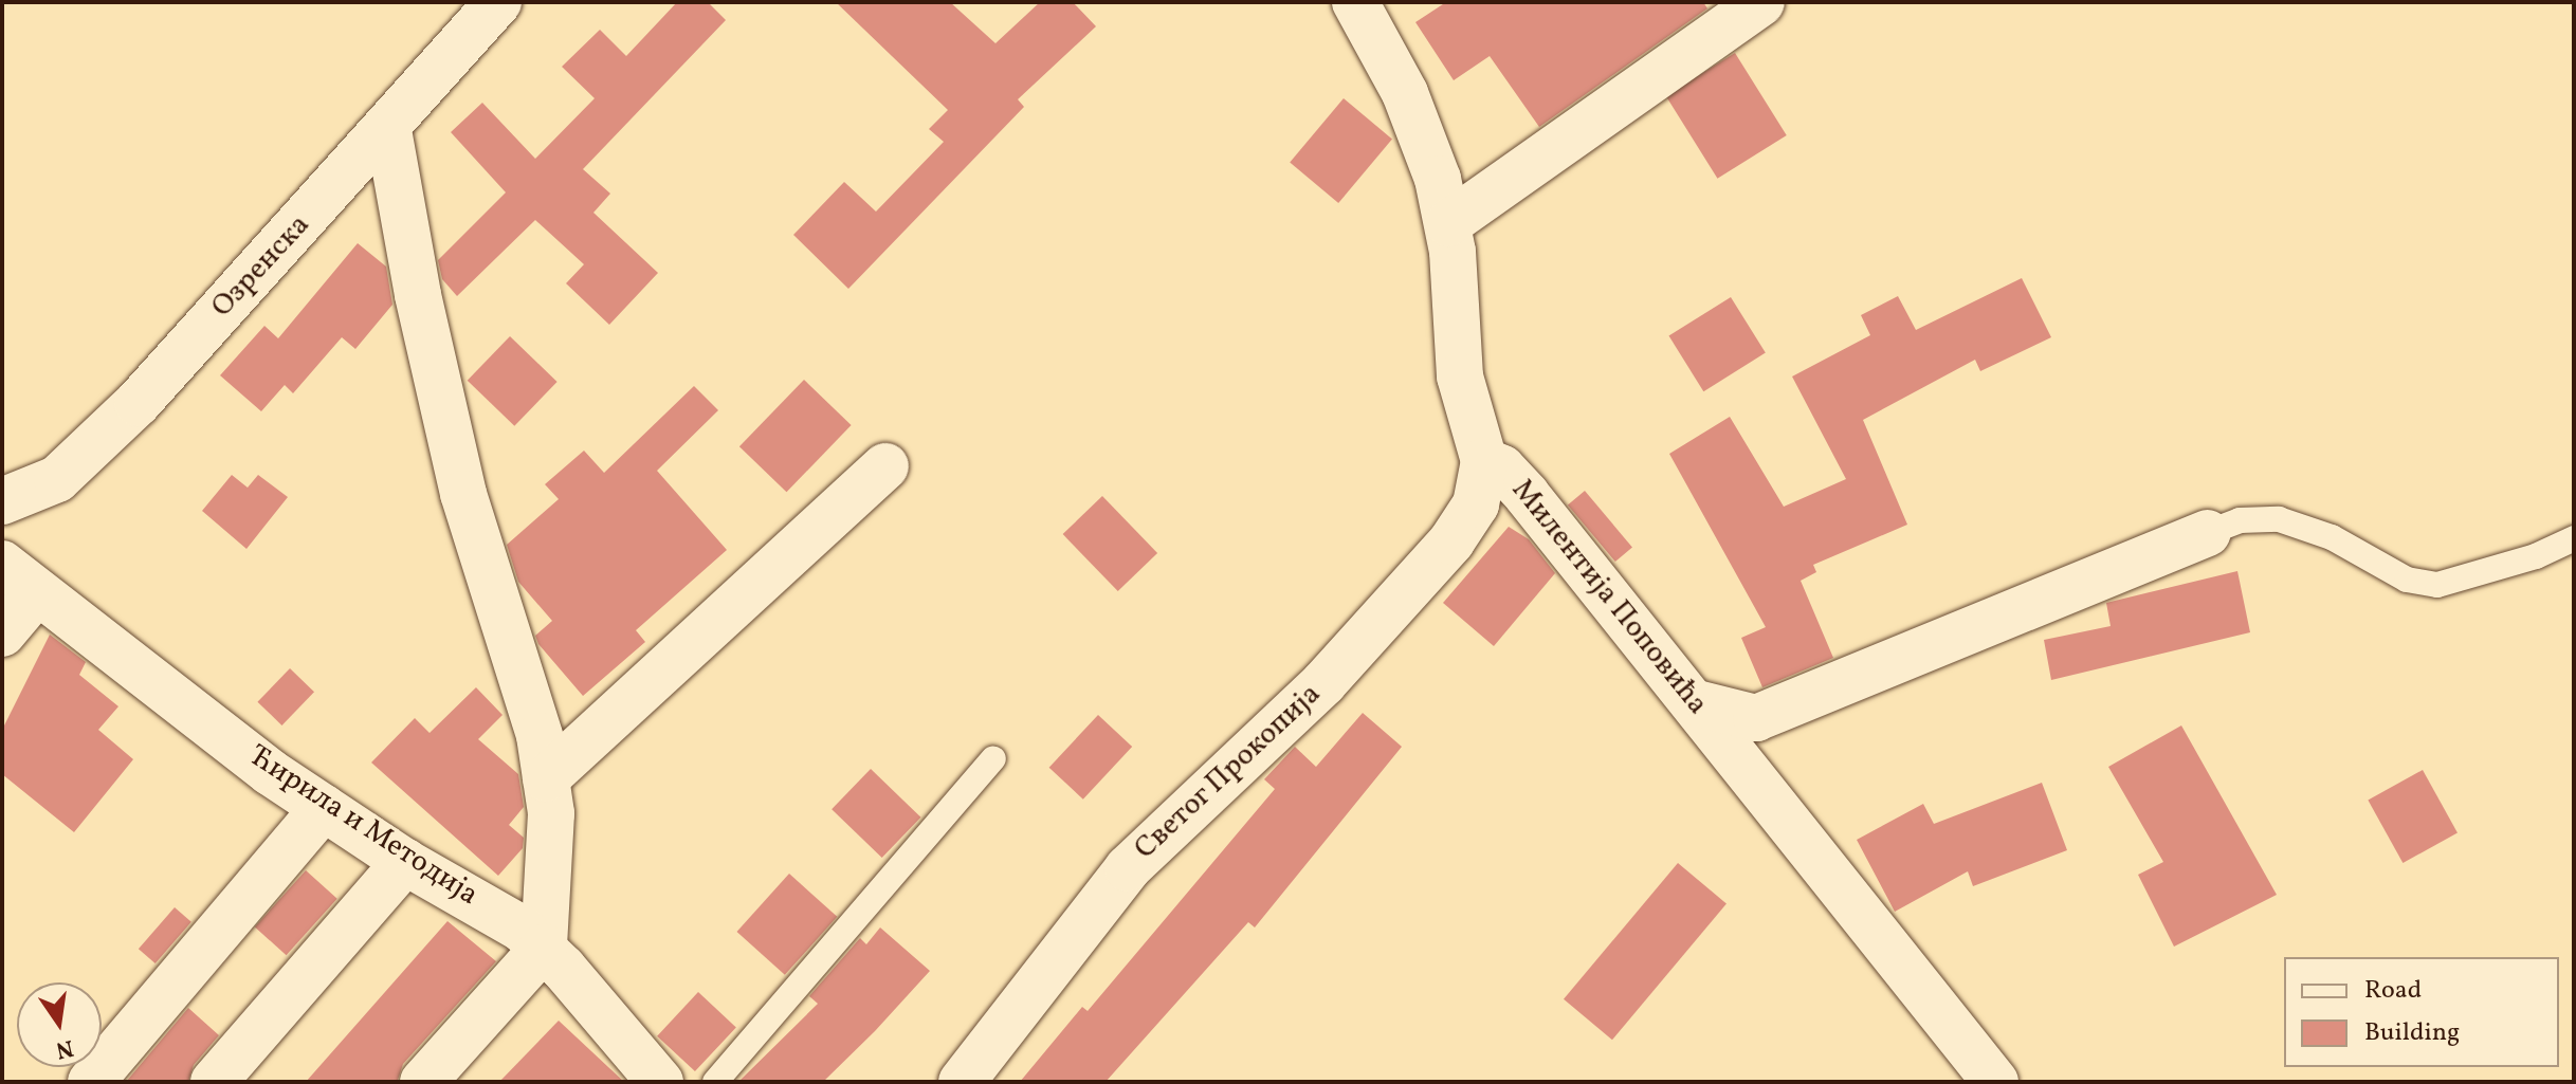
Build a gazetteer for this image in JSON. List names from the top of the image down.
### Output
{
  "streets": {
    "street": [
      "Озренска",
      "Милентија Поповића",
      "Светог Прокопија",
      "Ћирила и Методија"
    ]
  },
  "crossings": [
    ["Милентија Поповића", "Светог Прокопија"]
  ],
  "legend": ["Road", "Building"],
  "north": "bottom"
}
